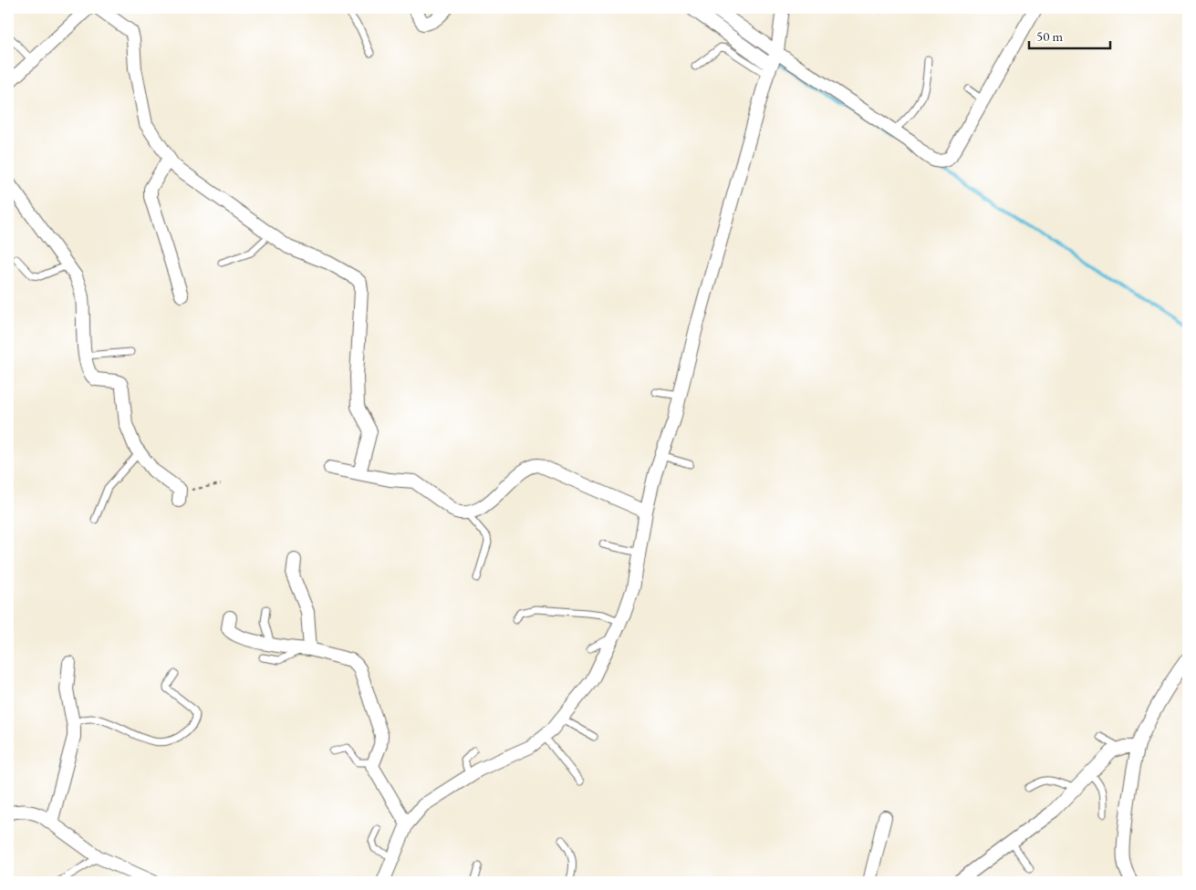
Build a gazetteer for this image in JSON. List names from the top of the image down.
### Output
{
  "scale_bar": "50 m"
}
